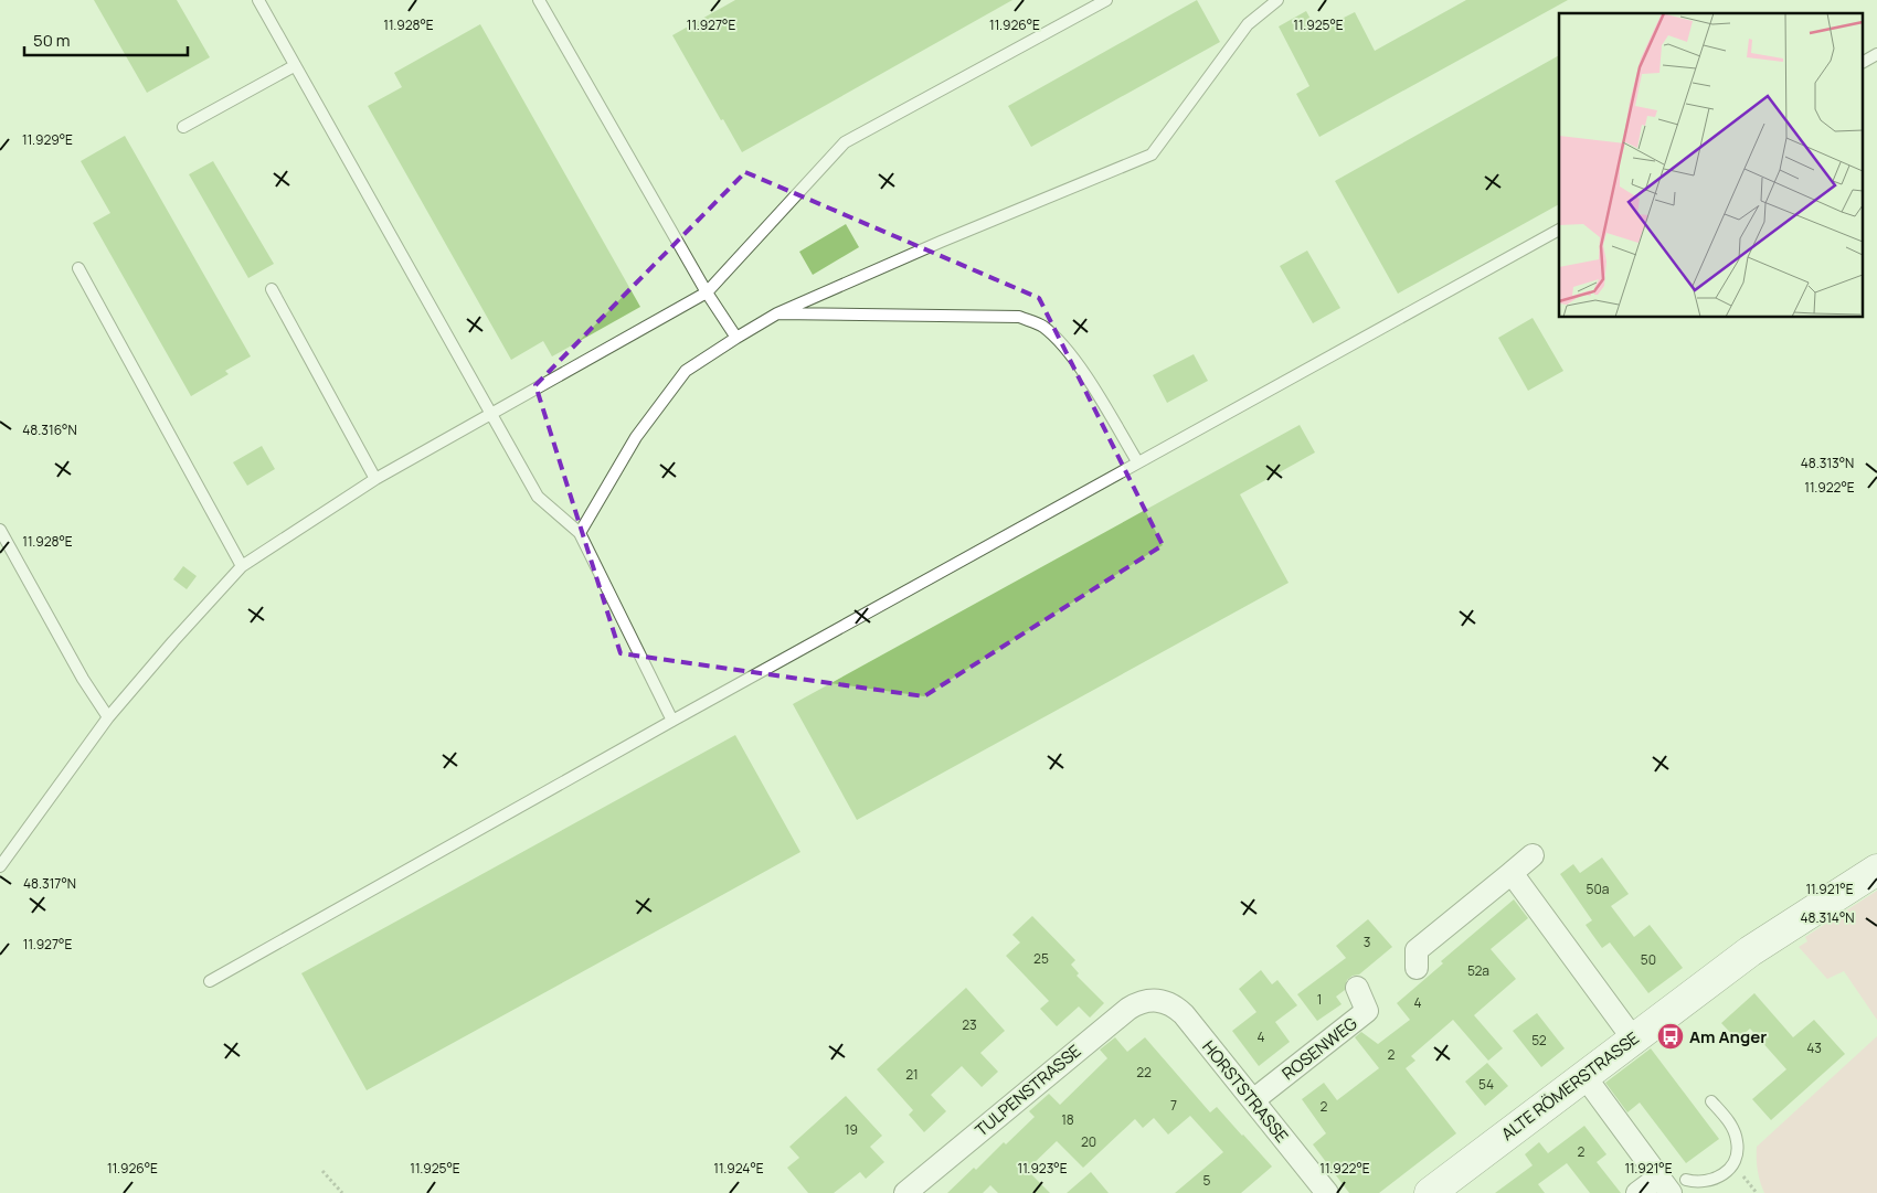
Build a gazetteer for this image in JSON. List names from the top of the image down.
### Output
{
  "streets": {
    "main road": ["ALTE RÖMERSTRASSE"],
    "street": ["ROSENWEG", "TULPENSTRASSE", "HORSTSTRASSE"]
  },
  "crossings": [
    ["ROSENWEG", "HORSTSTRASSE"],
    ["TULPENSTRASSE", "HORSTSTRASSE"]
  ],
  "places": {
    "bus stop": ["Am Anger"]
  },
  "house_numbers": [
    "50a",
    "3",
    "25",
    "50",
    "52a",
    "1",
    "4",
    "23",
    "4",
    "52",
    "43",
    "2",
    "22",
    "21",
    "54",
    "7",
    "2",
    "18",
    "19",
    "20",
    "2",
    "5"
  ],
  "scale_bar": "50 m",
  "coordinates": [
    "11.928°E",
    "11.927°E",
    "11.926°E",
    "11.925°E",
    "11.929°E",
    "48.316°N",
    "48.313°N",
    "11.922°E",
    "48.317°N",
    "11.921°E",
    "48.314°N",
    "11.924°E",
    "11.923°E"
  ]
}
